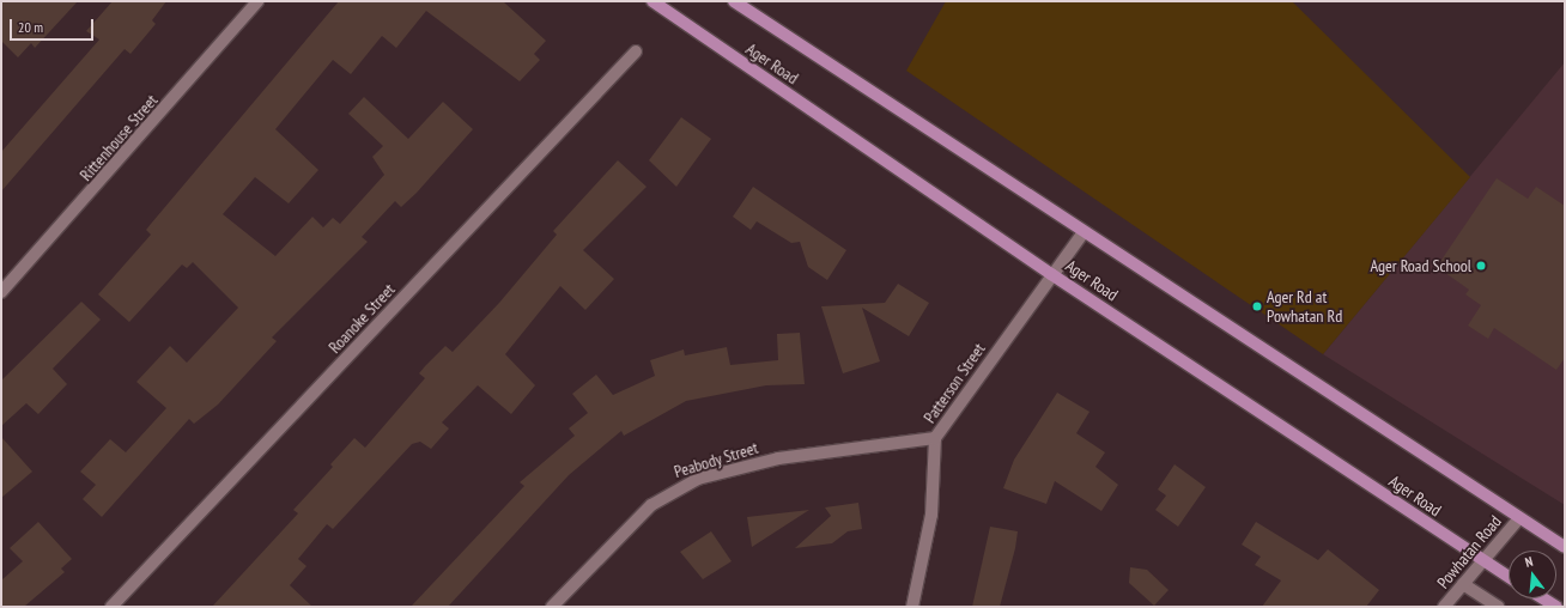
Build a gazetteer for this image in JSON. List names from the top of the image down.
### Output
{
  "streets": {
    "main road": ["Ager Road"],
    "street": [
      "Rittenhouse Street",
      "Roanoke Street",
      "Patterson Street",
      "Peabody Street",
      "Powhatan Road"
    ]
  },
  "crossings": [
    ["Ager Road", "Patterson Street"],
    ["Ager Road", "Powhatan Road"],
    ["Patterson Street", "Peabody Street"]
  ],
  "places": ["Ager Road School", "Ager Rd at Powhatan Rd"],
  "scale_bar": "20 m",
  "north": "top"
}
